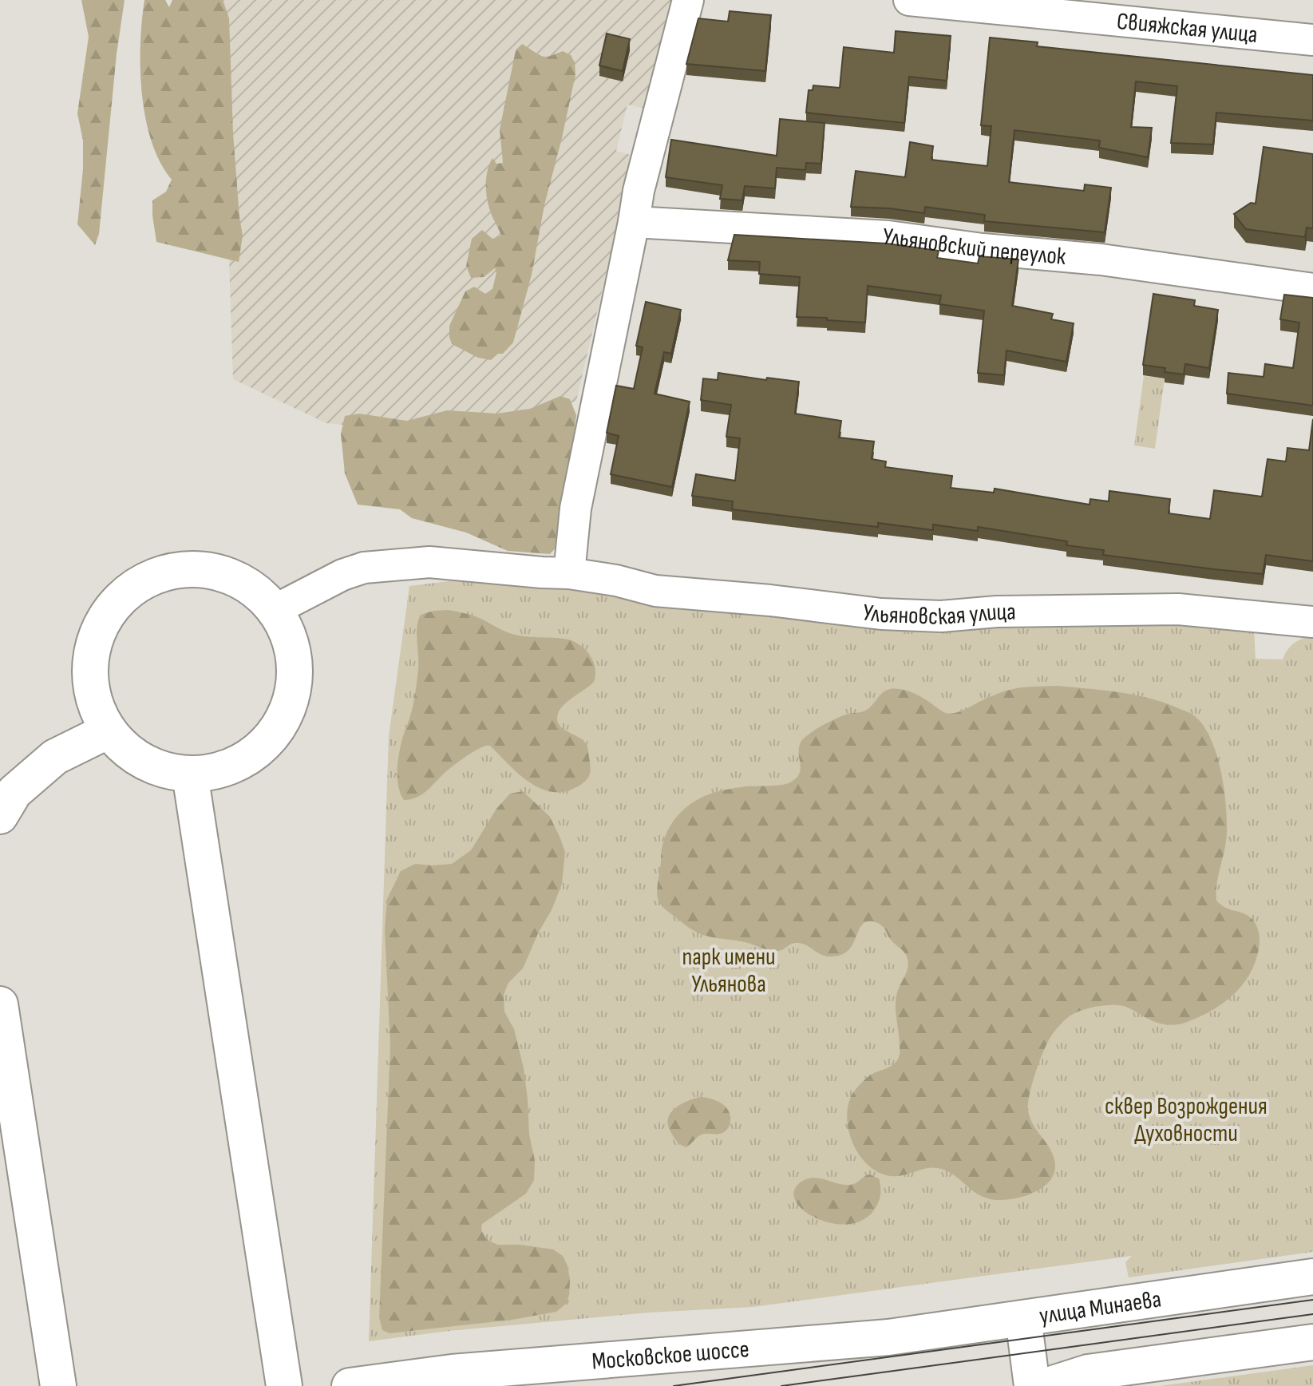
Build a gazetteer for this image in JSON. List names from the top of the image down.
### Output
{
  "streets": {
    "street": [
      "Свияжская улица",
      "Ульяновский переулок",
      "Ульяновская улица",
      "улица Минаева",
      "Московское шоссе"
    ]
  },
  "crossings": [
    ["улица Минаева", "Московское шоссе"]
  ],
  "parks": ["парк имени Ульянова", "сквер Возрождения Духовности"]
}
